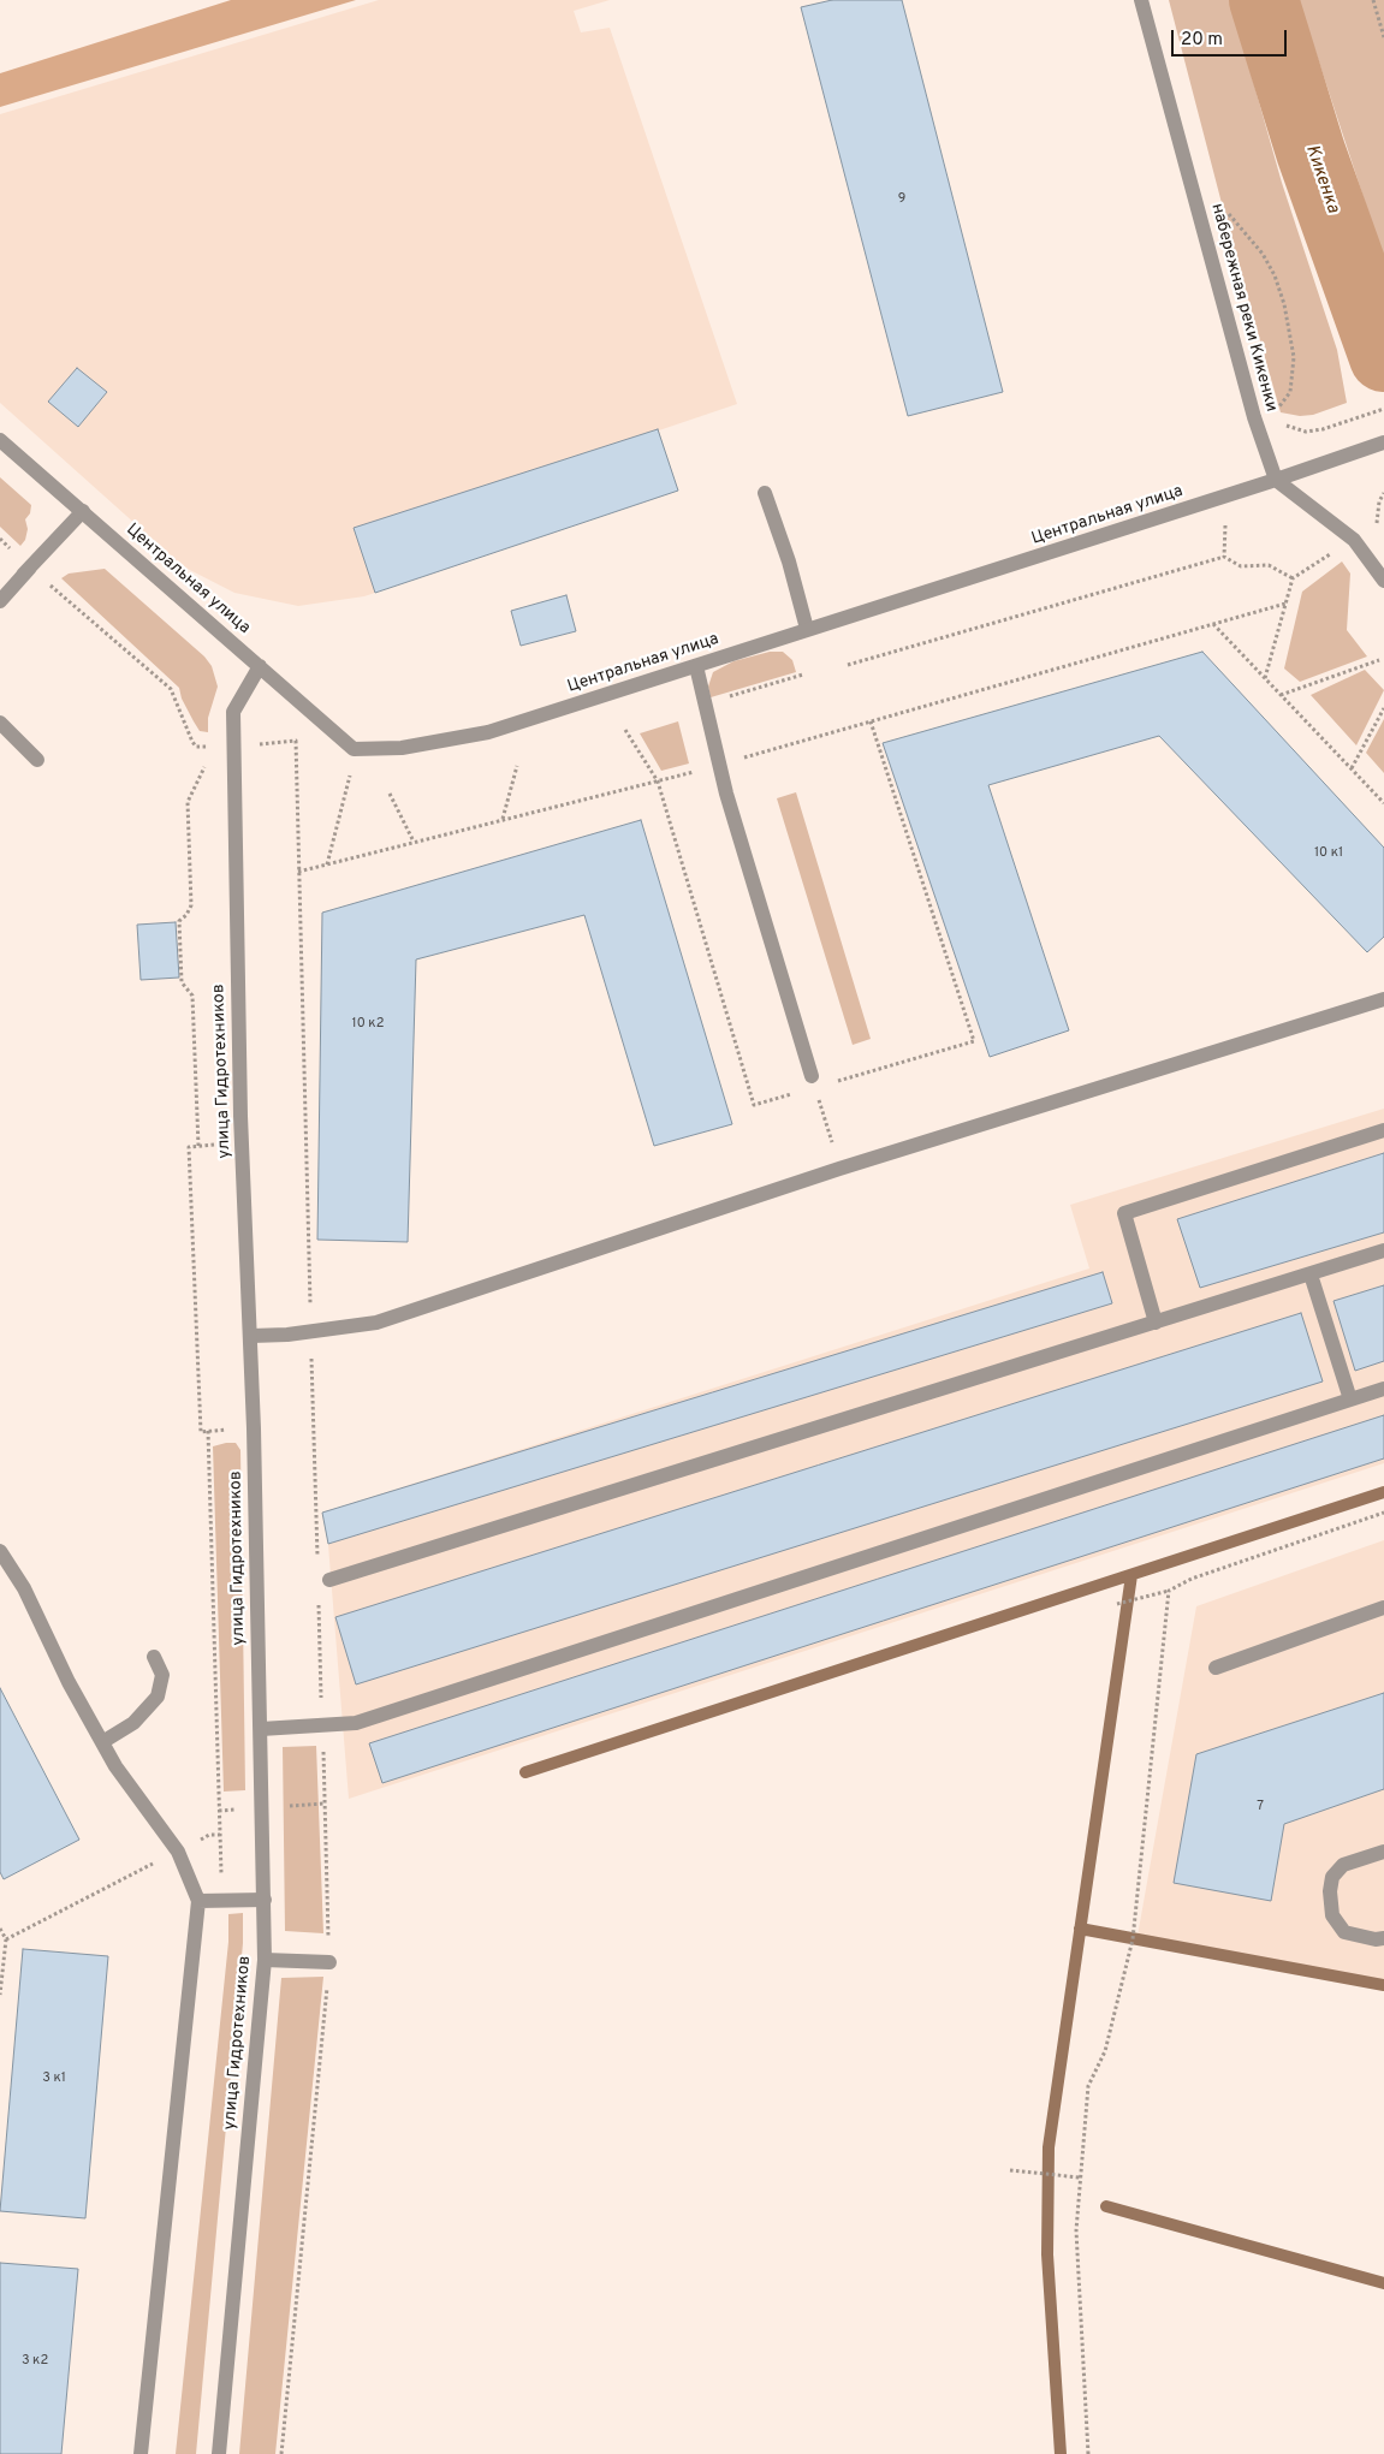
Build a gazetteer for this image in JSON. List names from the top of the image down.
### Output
{
  "streets": {
    "street": ["набережная реки Кикенки", "Центральная улица", "улица Гидротехников"]
  },
  "crossings": [
    ["набережная реки Кикенки", "Центральная улица"],
    ["Центральная улица", "улица Гидротехников"]
  ],
  "water": ["Кикенка"],
  "house_numbers": [
    "9",
    "10 к1",
    "10 к2",
    "7",
    "3 к1",
    "3 к2"
  ],
  "scale_bar": "20 m"
}
